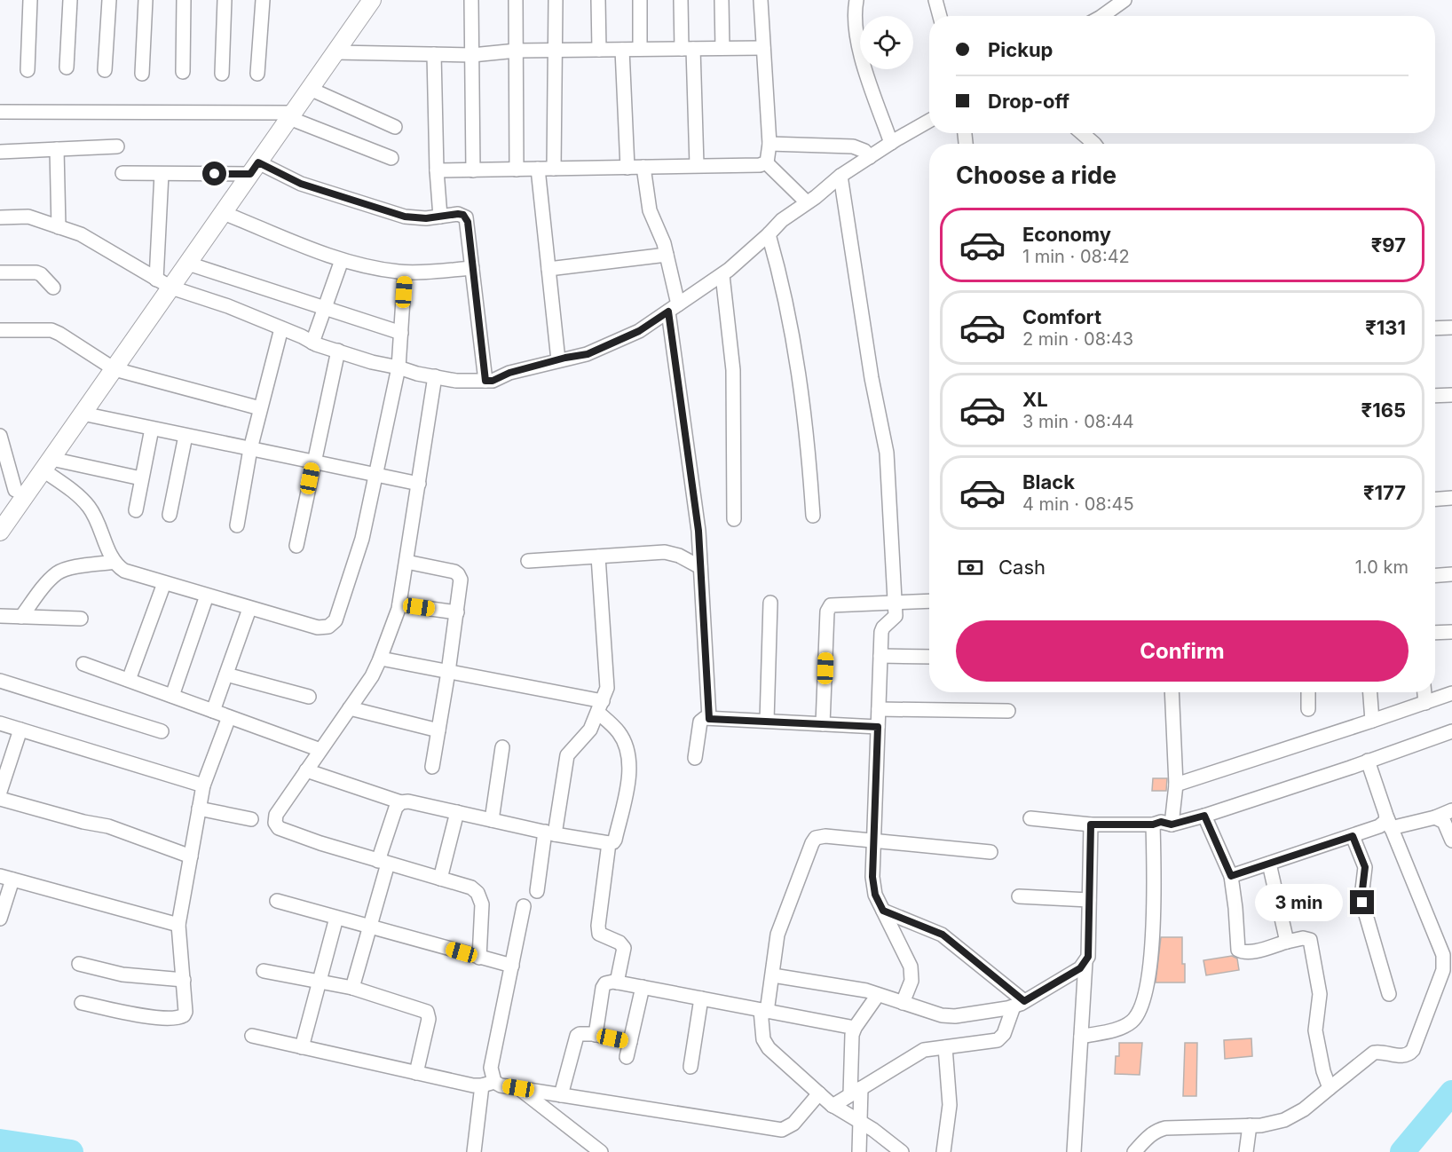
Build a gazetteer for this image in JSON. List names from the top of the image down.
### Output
{
  "page": {
    "banner": ["Pickup", "Drop-off"],
    "heading": "Choose a ride",
    "list": [
      {
        "name": "Economy",
        "note": "1 min · 08:42",
        "value": "₹97"
      },
      {
        "name": "Comfort",
        "note": "2 min · 08:43",
        "value": "₹131"
      },
      {
        "name": "XL",
        "note": "3 min · 08:44",
        "value": "₹165"
      },
      {
        "name": "Black",
        "note": "4 min · 08:45",
        "value": "₹177"
      }
    ],
    "pay": ["Cash", "1.0 km"],
    "buttons": "Confirm",
    "bubble": "3 min"
  }
}
